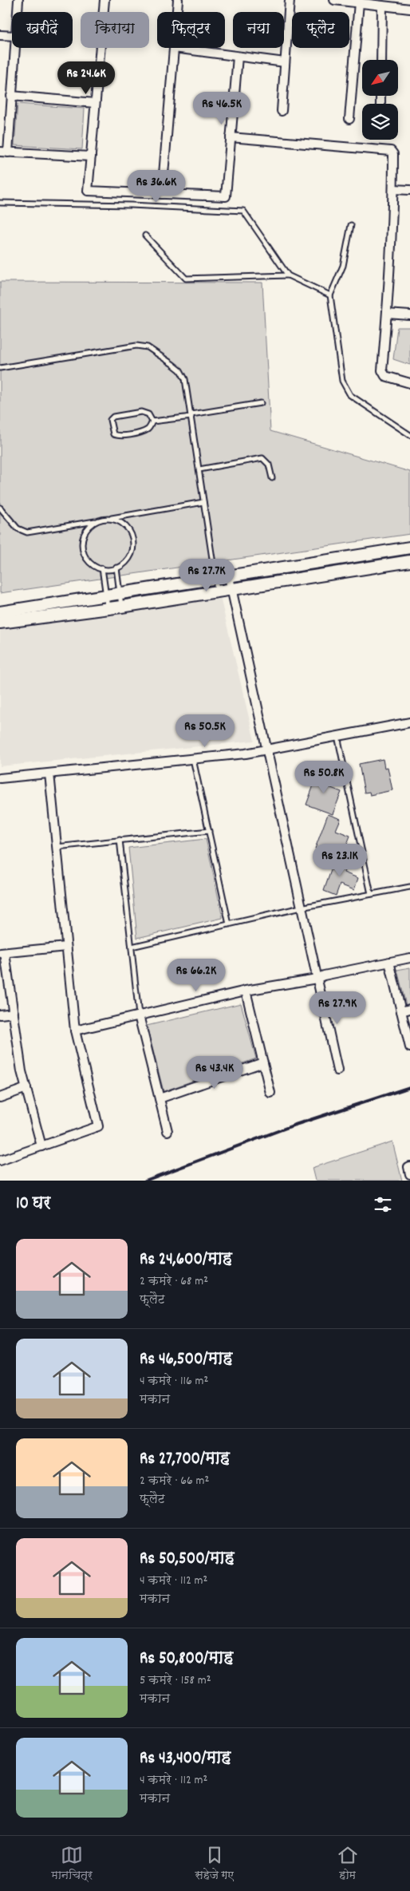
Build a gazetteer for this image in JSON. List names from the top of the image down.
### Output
{
  "north": "bottom left",
  "page": {
    "chip": [
      "खरीदें",
      "किराया",
      "फ़िल्टर",
      "नया",
      "फ़्लैट"
    ],
    "price": [
      "Rs 24.6K",
      "Rs 46.5K",
      "Rs 36.6K",
      "Rs 27.7K",
      "Rs 50.5K",
      "Rs 50.8K",
      "Rs 23.1K",
      "Rs 66.2K",
      "Rs 27.9K",
      "Rs 43.4K"
    ],
    "heading": "10 घर",
    "list": [
      {
        "name": "Rs 24,600/माह",
        "note": "2 कमरे · 68 m² · फ़्लैट"
      },
      {
        "name": "Rs 46,500/माह",
        "note": "4 कमरे · 116 m² · मकान"
      },
      {
        "name": "Rs 27,700/माह",
        "note": "2 कमरे · 66 m² · फ़्लैट"
      },
      {
        "name": "Rs 50,500/माह",
        "note": "4 कमरे · 112 m² · मकान"
      },
      {
        "name": "Rs 50,800/माह",
        "note": "5 कमरे · 158 m² · मकान"
      },
      {
        "name": "Rs 43,400/माह",
        "note": "4 कमरे · 112 m² · मकान"
      }
    ],
    "tabs": ["मानचित्र", "सहेजे गए", "होम"]
  }
}
